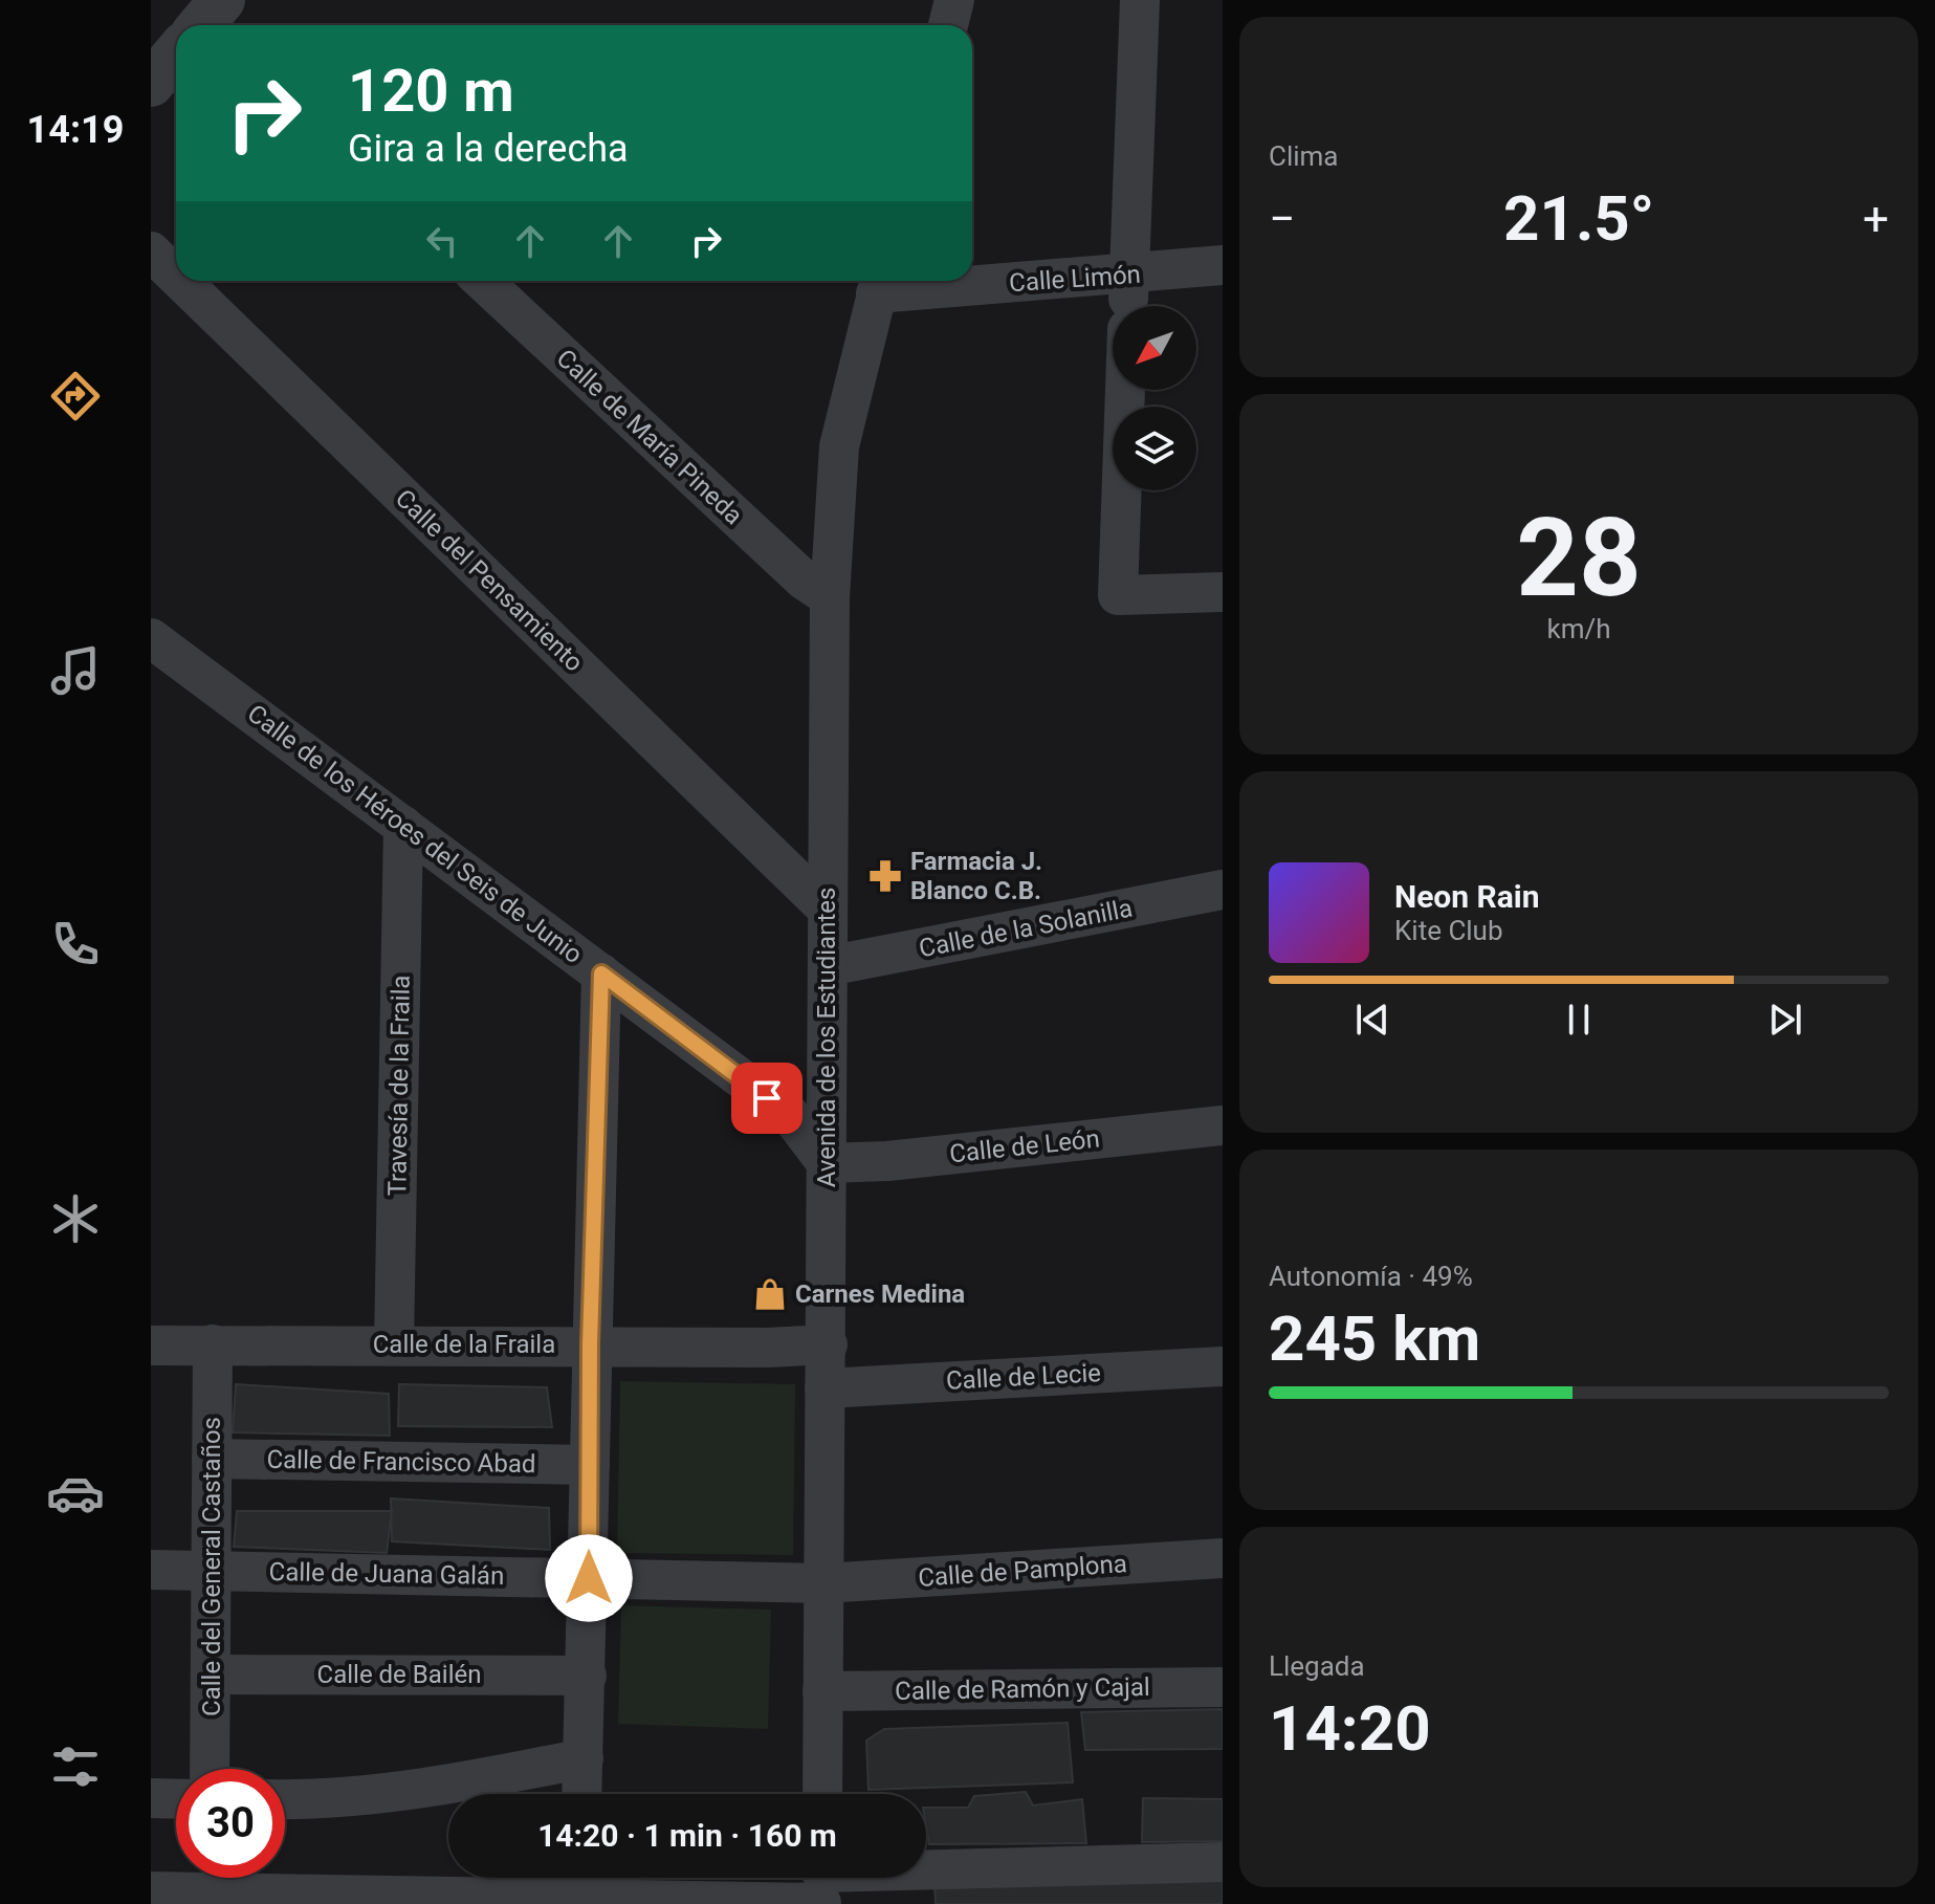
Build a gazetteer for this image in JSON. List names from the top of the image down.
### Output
{
  "streets": {
    "street": [
      "Calle Limón",
      "Calle de María Pineda",
      "Calle del Pensamiento",
      "Calle de los Héroes del Seis de Junio",
      "Calle de la Solanilla",
      "Avenida de los Estudiantes",
      "Travesía de la Fraila",
      "Calle de León",
      "Calle de la Fraila",
      "Calle de Lecie",
      "Calle de Francisco Abad",
      "Calle del General Castaños",
      "Calle de Pamplona",
      "Calle de Juana Galán",
      "Calle de Bailén",
      "Calle de Ramón y Cajal"
    ]
  },
  "crossings": [
    ["Calle Limón", "Avenida de los Estudiantes"],
    ["Calle de María Pineda", "Avenida de los Estudiantes"],
    ["Calle del Pensamiento", "Avenida de los Estudiantes"],
    ["Calle de los Héroes del Seis de Junio", "Avenida de los Estudiantes"],
    ["Calle de los Héroes del Seis de Junio", "Travesía de la Fraila"],
    ["Calle de los Héroes del Seis de Junio", "Calle de León"],
    ["Calle de la Solanilla", "Avenida de los Estudiantes"],
    ["Avenida de los Estudiantes", "Calle de León"],
    ["Avenida de los Estudiantes", "Calle de la Fraila"],
    ["Avenida de los Estudiantes", "Calle de Lecie"],
    ["Avenida de los Estudiantes", "Calle de Pamplona"],
    ["Avenida de los Estudiantes", "Calle de Juana Galán"],
    ["Avenida de los Estudiantes", "Calle de Ramón y Cajal"],
    ["Travesía de la Fraila", "Calle de la Fraila"],
    ["Calle de la Fraila", "Calle del General Castaños"],
    ["Calle de Francisco Abad", "Calle del General Castaños"],
    ["Calle del General Castaños", "Calle de Juana Galán"],
    ["Calle del General Castaños", "Calle de Bailén"],
    ["Calle de Pamplona", "Calle de Juana Galán"]
  ],
  "places": {
    "pharmacy": ["Farmacia J. Blanco C.B."],
    "shop": ["Carnes Medina"]
  },
  "north": "bottom left",
  "page": {
    "tabs": "14:19",
    "tile": [
      "Clima",
      ["28", "km/h"],
      ["Autonomía · 49%", "245 km"],
      ["Llegada", "14:20"]
    ],
    "turn": ["120 m", "Gira a la derecha"],
    "heat": ["−", "21.5°", "+"],
    "song": ["Neon Rain", "Kite Club"],
    "limit": "30",
    "trip": "14:20 · 1 min · 160 m"
  }
}
